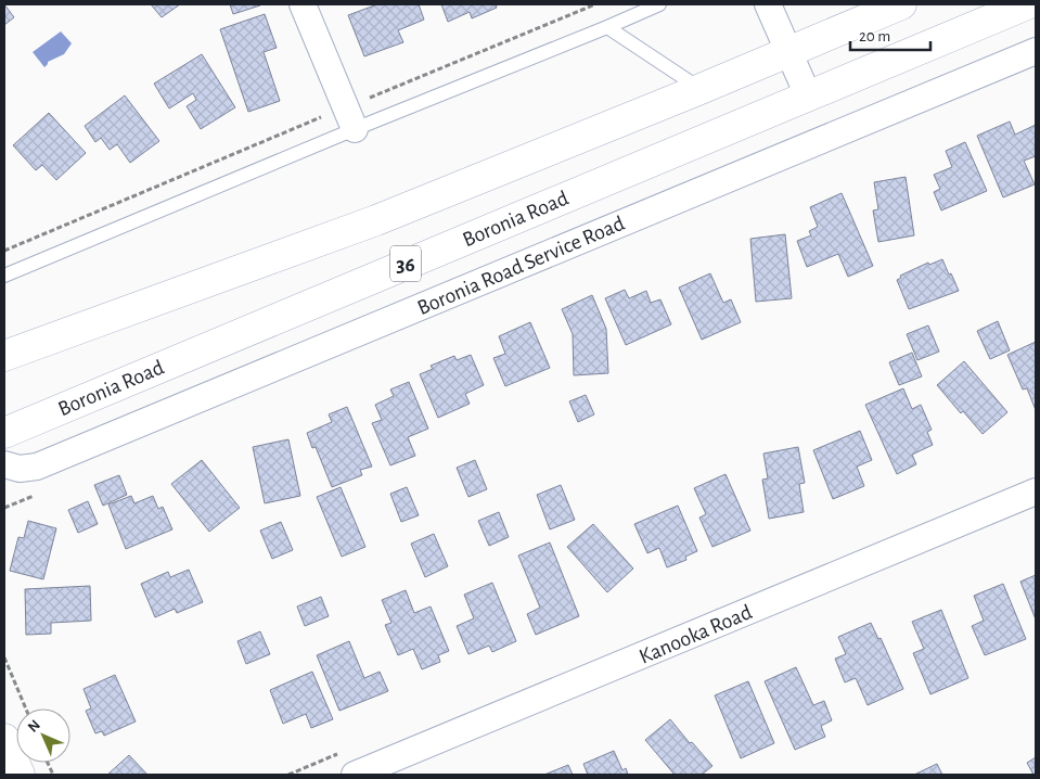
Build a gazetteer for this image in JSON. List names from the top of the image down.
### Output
{
  "streets": {
    "main road": ["Boronia Road", "36"],
    "street": ["Boronia Road Service Road", "Kanooka Road"]
  },
  "scale_bar": "20 m",
  "north": "top left"
}
